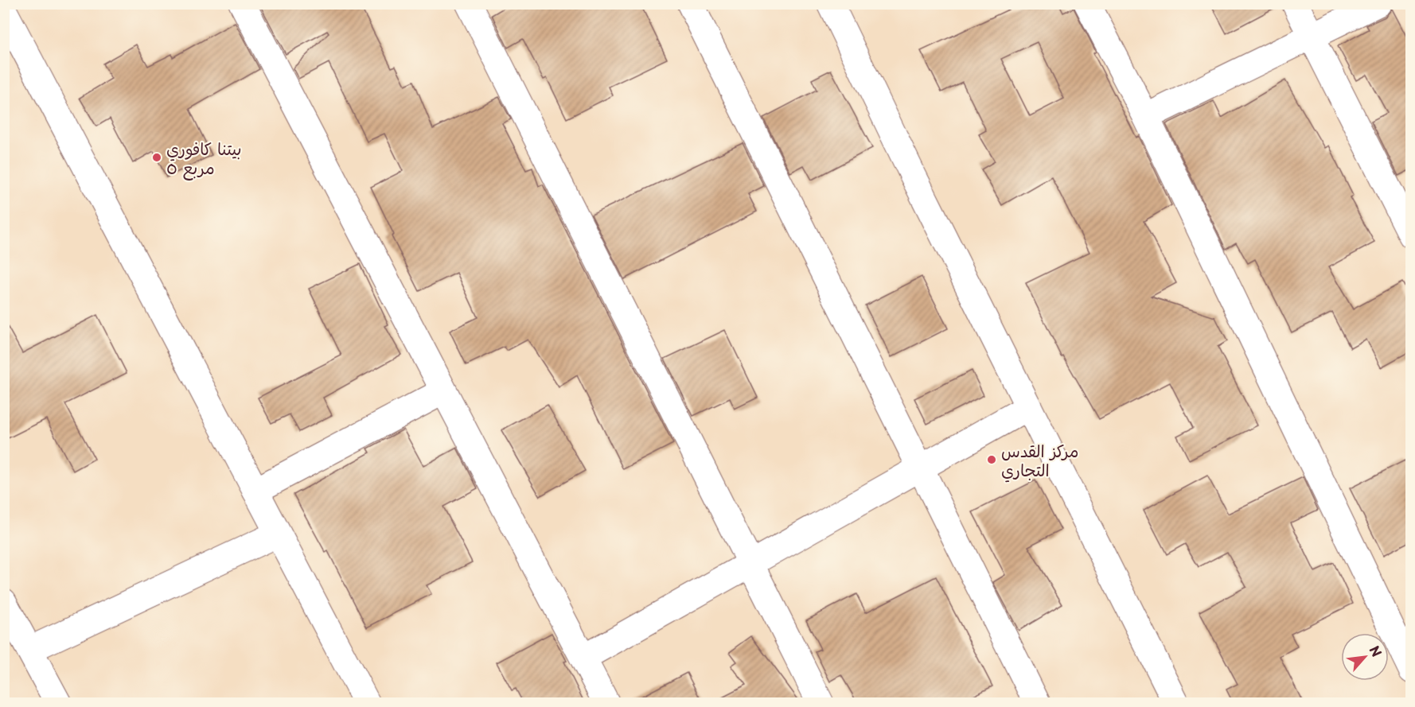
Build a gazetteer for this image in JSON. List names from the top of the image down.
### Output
{
  "places": ["بيتنا كافوري مربع ٥", "مركز القدس التجاري"],
  "north": "top right"
}
